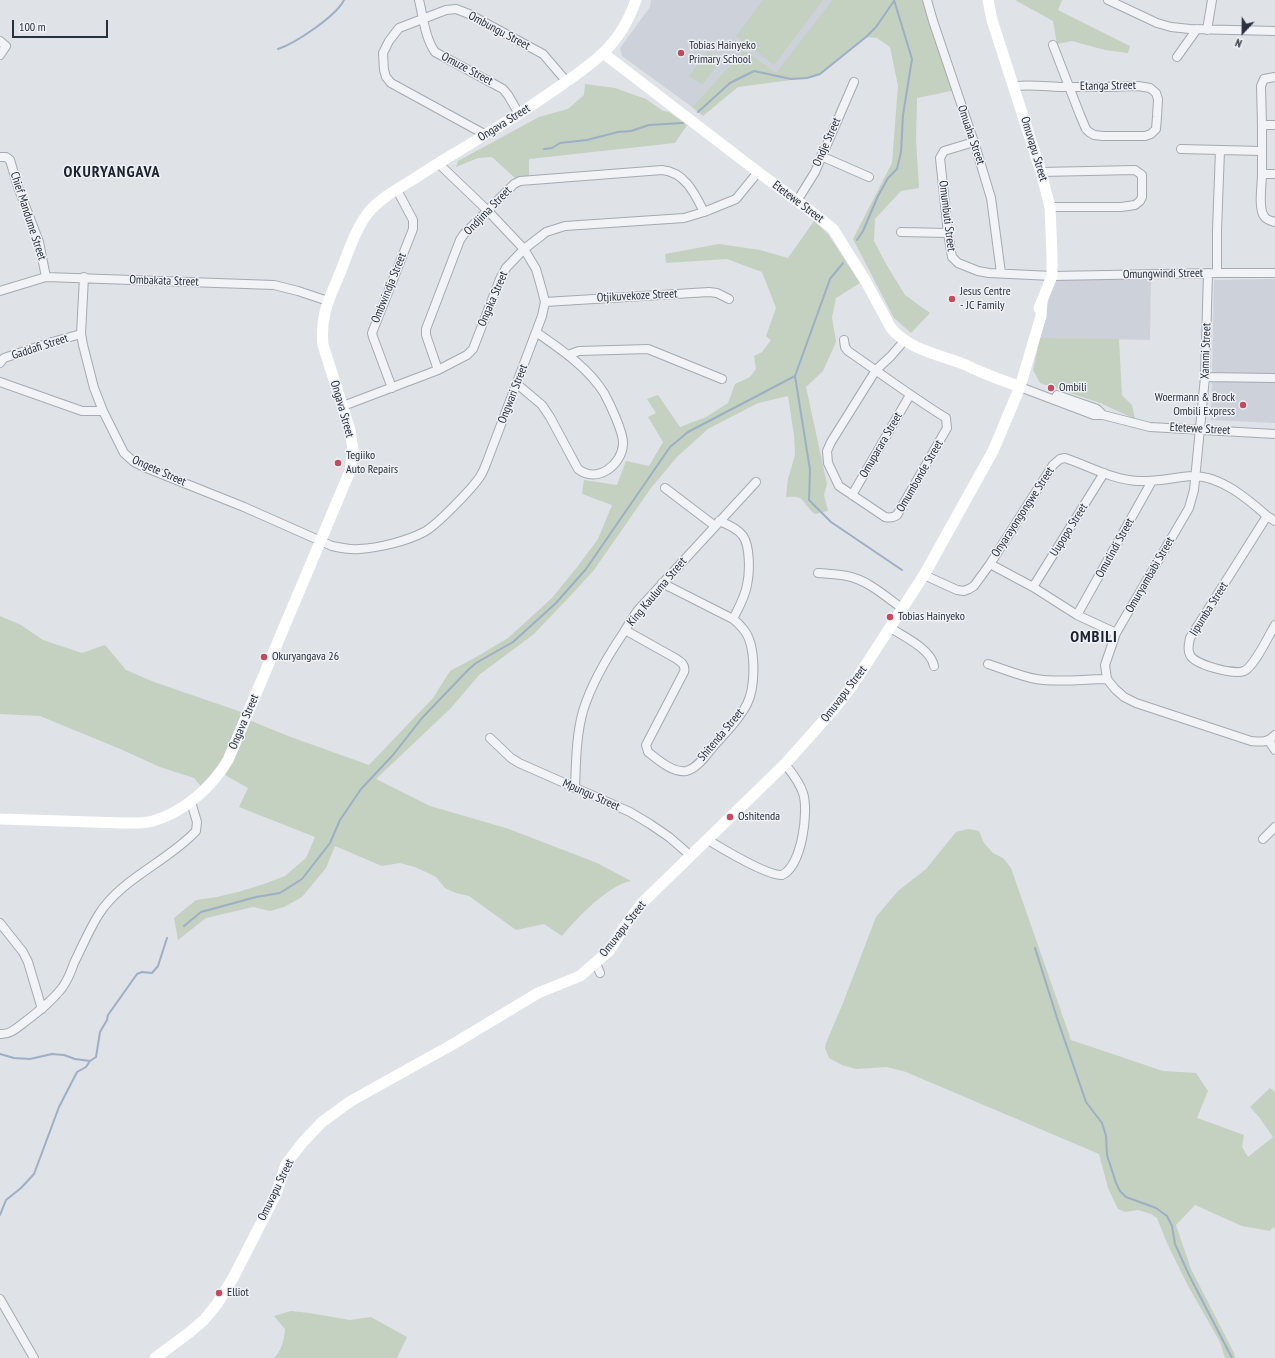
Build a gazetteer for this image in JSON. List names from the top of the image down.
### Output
{
  "streets": {
    "street": [
      "Ombungu Street",
      "Omuze Street",
      "Etanga Street",
      "Ongava Street",
      "Omuaha Street",
      "Ondje Street",
      "Omuvapu Street",
      "Etetewe Street",
      "Ondjima Street",
      "Chief Mandume Street",
      "Omumbuti Street",
      "Omungwindi Street",
      "Ombakata Street",
      "Ombwindja Street",
      "Otjikuvekoze Street",
      "Ongaka Street",
      "Gaddafi Street",
      "Xammi Street",
      "Ongwari Street",
      "Omuparara Street",
      "Ongete Street",
      "Omumbonde Street",
      "Onyarayongongwe Street",
      "Uupopo Street",
      "Omutindi Street",
      "Omuryambabi Street",
      "King Kauluma Street",
      "Iipumba Street",
      "Shitenda Street",
      "Mpungu Street"
    ]
  },
  "crossings": [
    ["Ombungu Street", "Omuze Street"],
    ["Ombungu Street", "Ongava Street"],
    ["Omuze Street", "Ongava Street"],
    ["Etanga Street", "Omuvapu Street"],
    ["Ongava Street", "Etetewe Street"],
    ["Ongava Street", "Ombakata Street"],
    ["Ongava Street", "Ombwindja Street"],
    ["Ongava Street", "Ongaka Street"],
    ["Ongava Street", "Ongwari Street"],
    ["Ongava Street", "Ongete Street"],
    ["Omuaha Street", "Omumbuti Street"],
    ["Ondje Street", "Etetewe Street"],
    ["Omuvapu Street", "Etetewe Street"],
    ["Omuvapu Street", "Omumbuti Street"],
    ["Omuvapu Street", "Omungwindi Street"],
    ["Omuvapu Street", "Onyarayongongwe Street"],
    ["Omuvapu Street", "Mpungu Street"],
    ["Etetewe Street", "Ongaka Street"],
    ["Etetewe Street", "Xammi Street"],
    ["Etetewe Street", "Omumbonde Street"],
    ["Etetewe Street", "Omuryambabi Street"],
    ["Ondjima Street", "Ongaka Street"],
    ["Ondjima Street", "Ongwari Street"],
    ["Chief Mandume Street", "Ombakata Street"],
    ["Omumbuti Street", "Omungwindi Street"],
    ["Omungwindi Street", "Xammi Street"],
    ["Ombakata Street", "Ongete Street"],
    ["Ombwindja Street", "Ongaka Street"],
    ["Otjikuvekoze Street", "Ongwari Street"],
    ["Ongaka Street", "Ongwari Street"],
    ["Gaddafi Street", "Ongete Street"],
    ["Xammi Street", "Omuryambabi Street"],
    ["Ongwari Street", "Ongete Street"],
    ["Omuparara Street", "Omumbonde Street"],
    ["Onyarayongongwe Street", "Uupopo Street"],
    ["Onyarayongongwe Street", "Omutindi Street"],
    ["Onyarayongongwe Street", "Omuryambabi Street"],
    ["Onyarayongongwe Street", "Iipumba Street"],
    ["King Kauluma Street", "Shitenda Street"],
    ["King Kauluma Street", "Mpungu Street"]
  ],
  "districts": ["OKURYANGAVA", "OMBILI"],
  "places": [
    "Tobias Hainyeko Primary School",
    "Jesus Centre - JC Family",
    "Ombili",
    "Woermann & Brock Ombili Express",
    "Tegiiko Auto Repairs",
    "Tobias Hainyeko",
    "Okuryangava 26",
    "Oshitenda",
    "Elliot"
  ],
  "scale_bar": "100 m",
  "north": "bottom"
}
